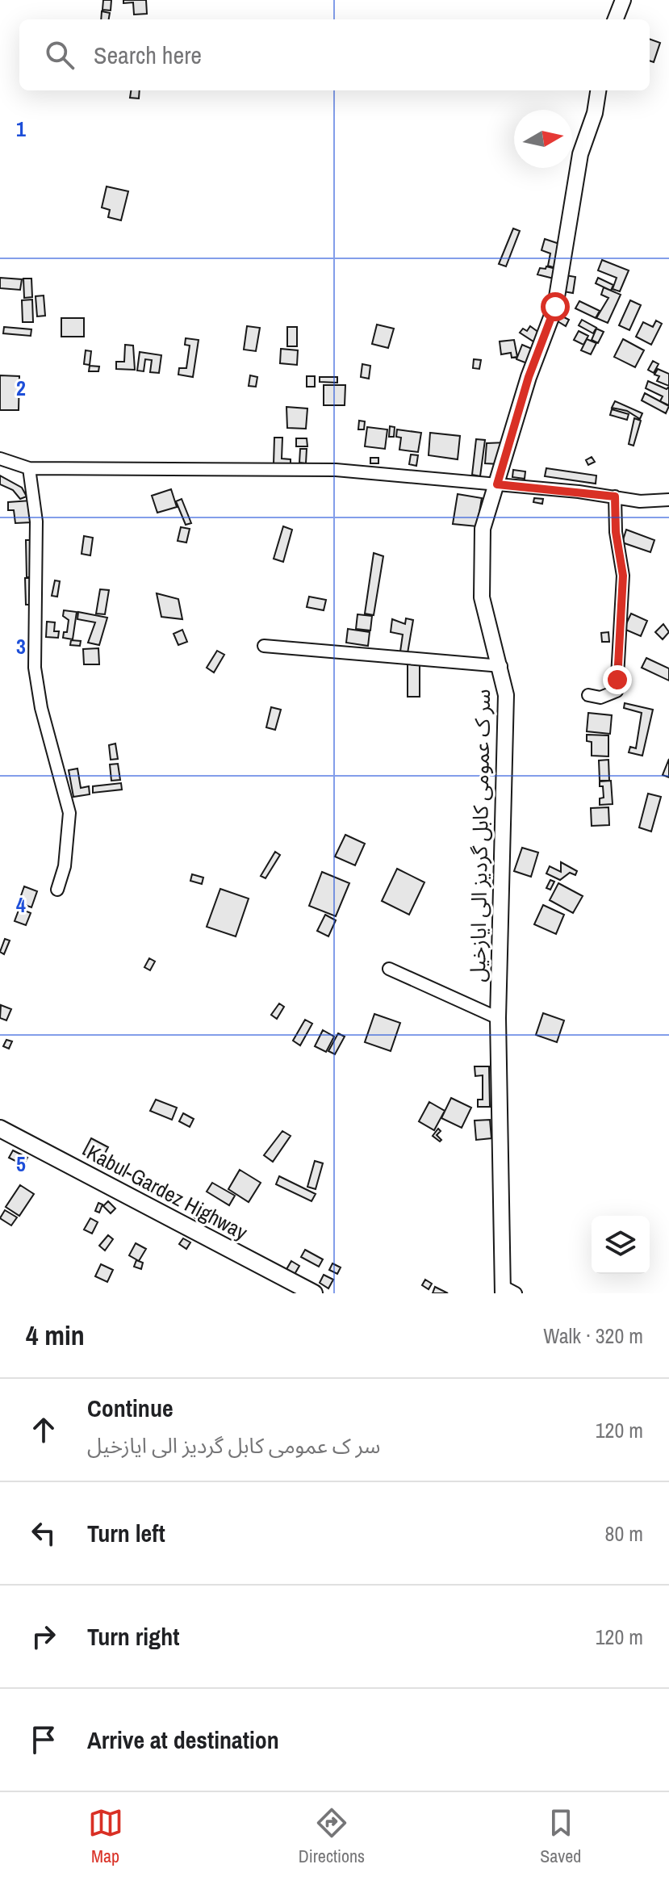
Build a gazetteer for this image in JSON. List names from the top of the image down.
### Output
{
  "streets": {
    "highway": ["Kabul-Gardez Highway"],
    "main road": ["سر ک عمومی کابل گردیز الی ایازخیل"]
  },
  "north": "right",
  "page": {
    "search": "Search here",
    "heading": ["4 min", "Walk · 320 m"],
    "list": [
      ["Continue", "سر ک عمومی کابل گردیز الی ایازخیل", "120 m"],
      ["Turn left", "80 m"],
      ["Turn right", "120 m"],
      "Arrive at destination"
    ],
    "nav": ["Map", "Directions", "Saved"]
  },
  "grid": {
    "rows": [
      "1",
      "2",
      "3",
      "4",
      "5"
    ]
  }
}
